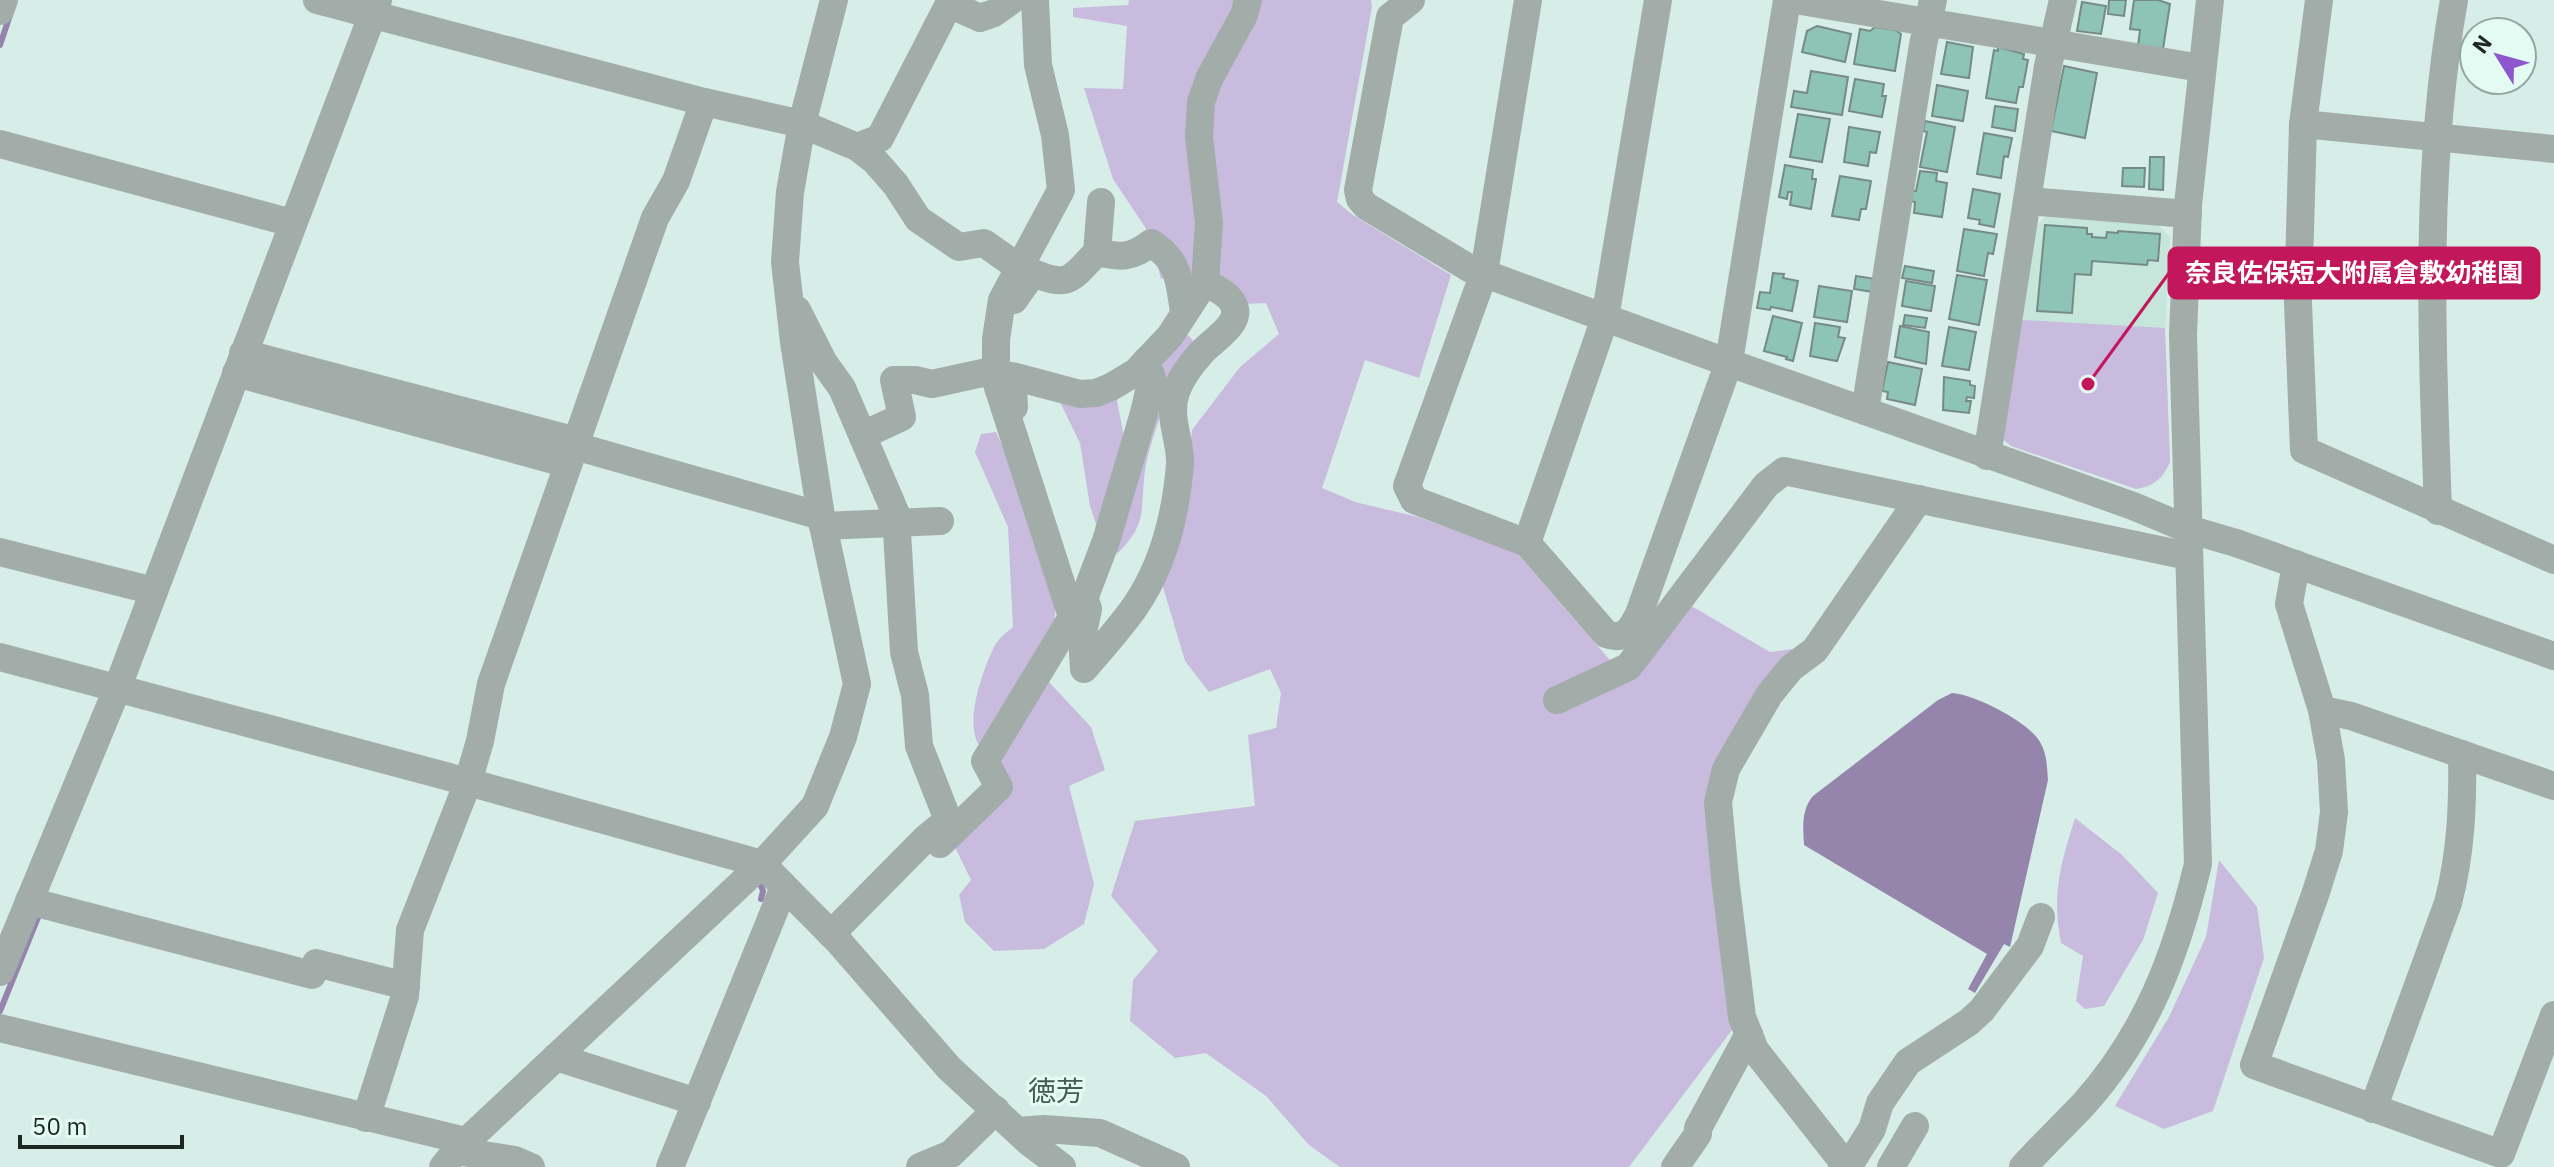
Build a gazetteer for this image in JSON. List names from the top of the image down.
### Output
{
  "districts": ["徳芳"],
  "places": ["奈良佐保短大附属倉敷幼稚園"],
  "scale_bar": "50 m",
  "north": "top left"
}
